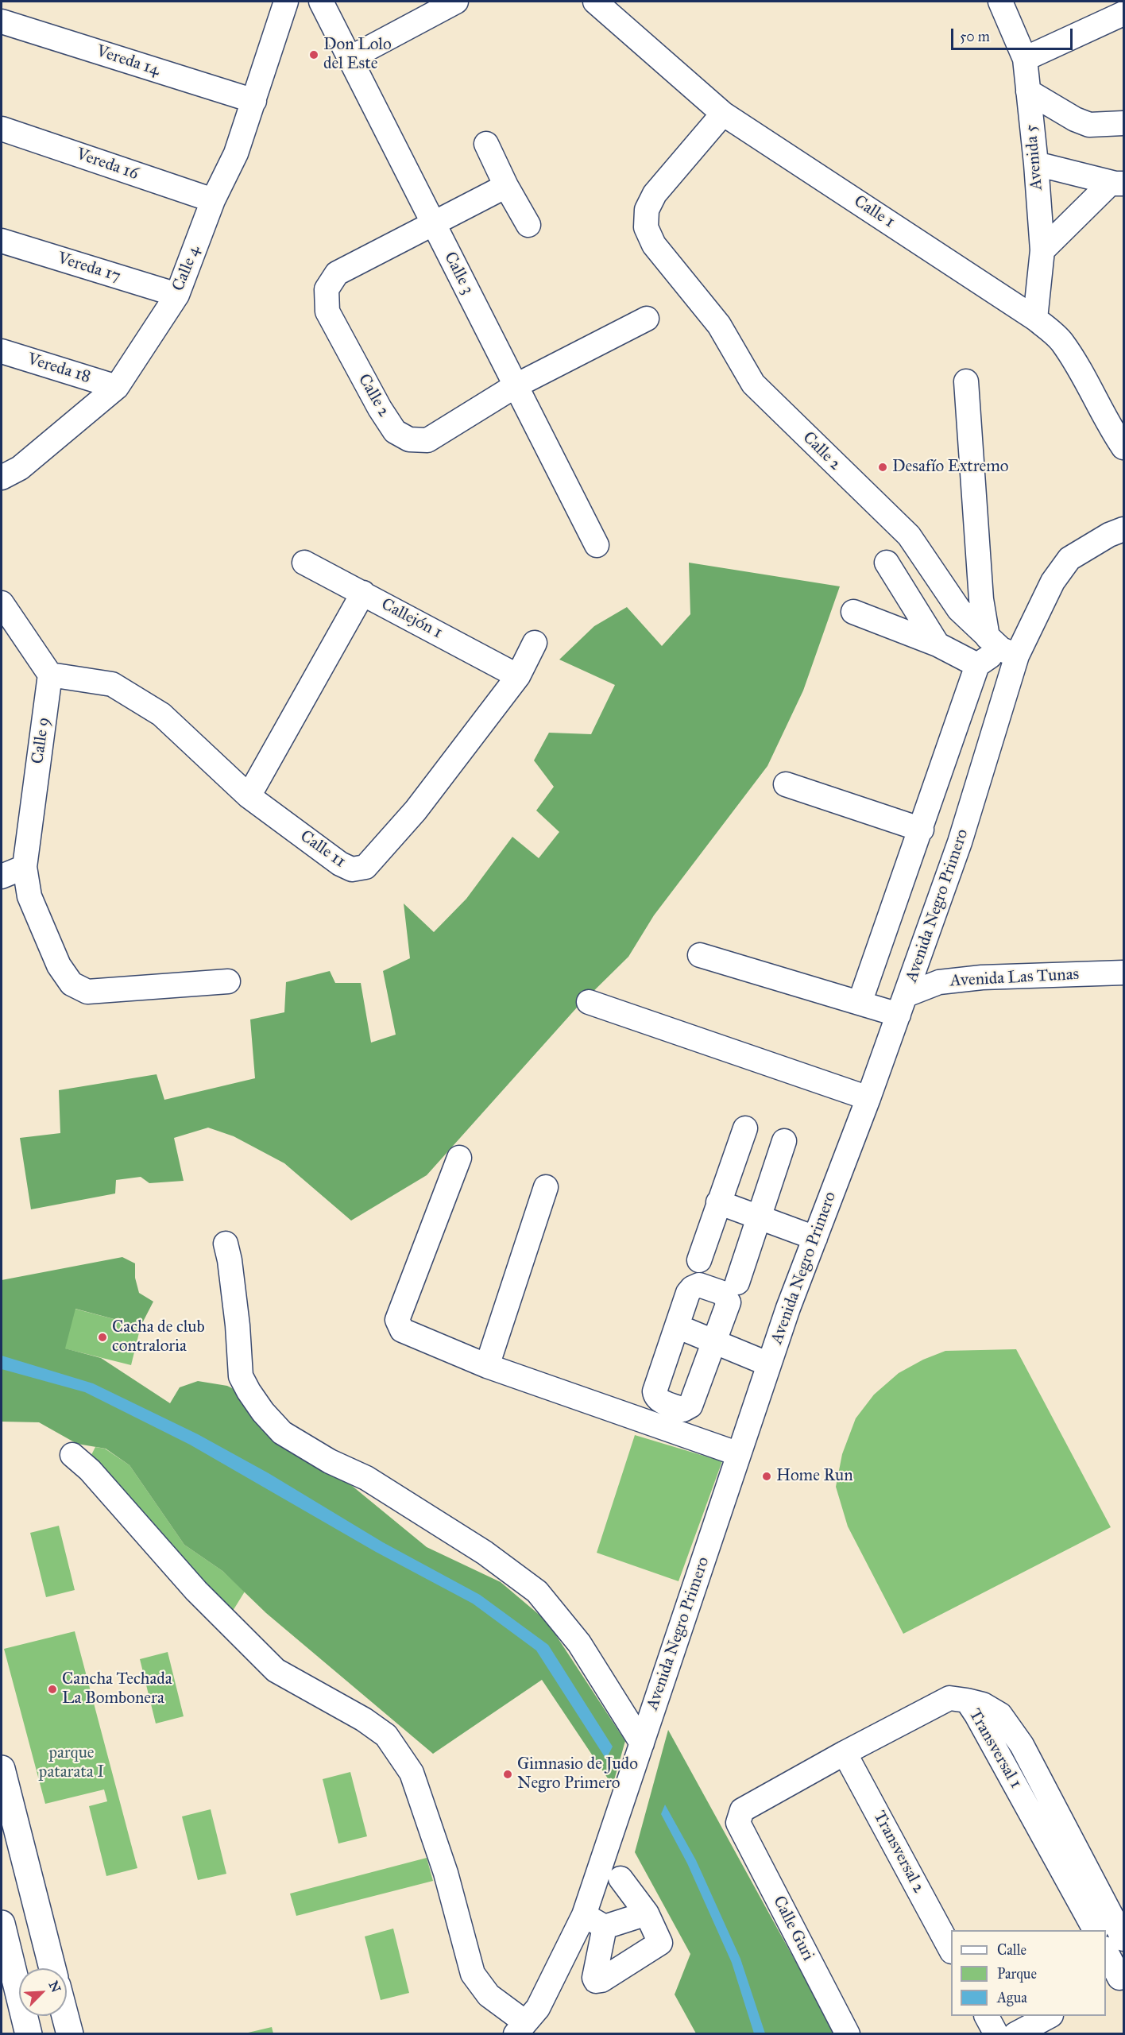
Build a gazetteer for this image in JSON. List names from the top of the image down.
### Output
{
  "streets": {
    "street": [
      "Vereda 14",
      "Avenida 5",
      "Vereda 16",
      "Calle 1",
      "Vereda 17",
      "Calle 4",
      "Calle 3",
      "Vereda 18",
      "Calle 2",
      "Callejón 1",
      "Calle 9",
      "Calle 11",
      "Avenida Negro Primero",
      "Avenida Las Tunas",
      "Transversal 1",
      "Transversal 2",
      "Calle Guri"
    ]
  },
  "crossings": [
    ["Vereda 14", "Calle 4"],
    ["Avenida 5", "Calle 1"],
    ["Vereda 16", "Calle 4"],
    ["Calle 1", "Calle 2"],
    ["Vereda 17", "Calle 4"],
    ["Calle 4", "Vereda 18"],
    ["Calle 3", "Calle 2"],
    ["Calle 2", "Avenida Negro Primero"],
    ["Callejón 1", "Calle 11"],
    ["Calle 9", "Calle 11"],
    ["Avenida Negro Primero", "Avenida Las Tunas"],
    ["Transversal 1", "Transversal 2"],
    ["Transversal 1", "Calle Guri"]
  ],
  "parks": ["parque patarata I"],
  "places": [
    "Don Lolo del Este",
    "Desafío Extremo",
    "Cacha de club contraloria",
    "Home Run",
    "Cancha Techada La Bombonera",
    "Gimnasio de Judo Negro Primero"
  ],
  "legend": ["Calle", "Parque", "Agua"],
  "scale_bar": "50 m",
  "north": "top right"
}
